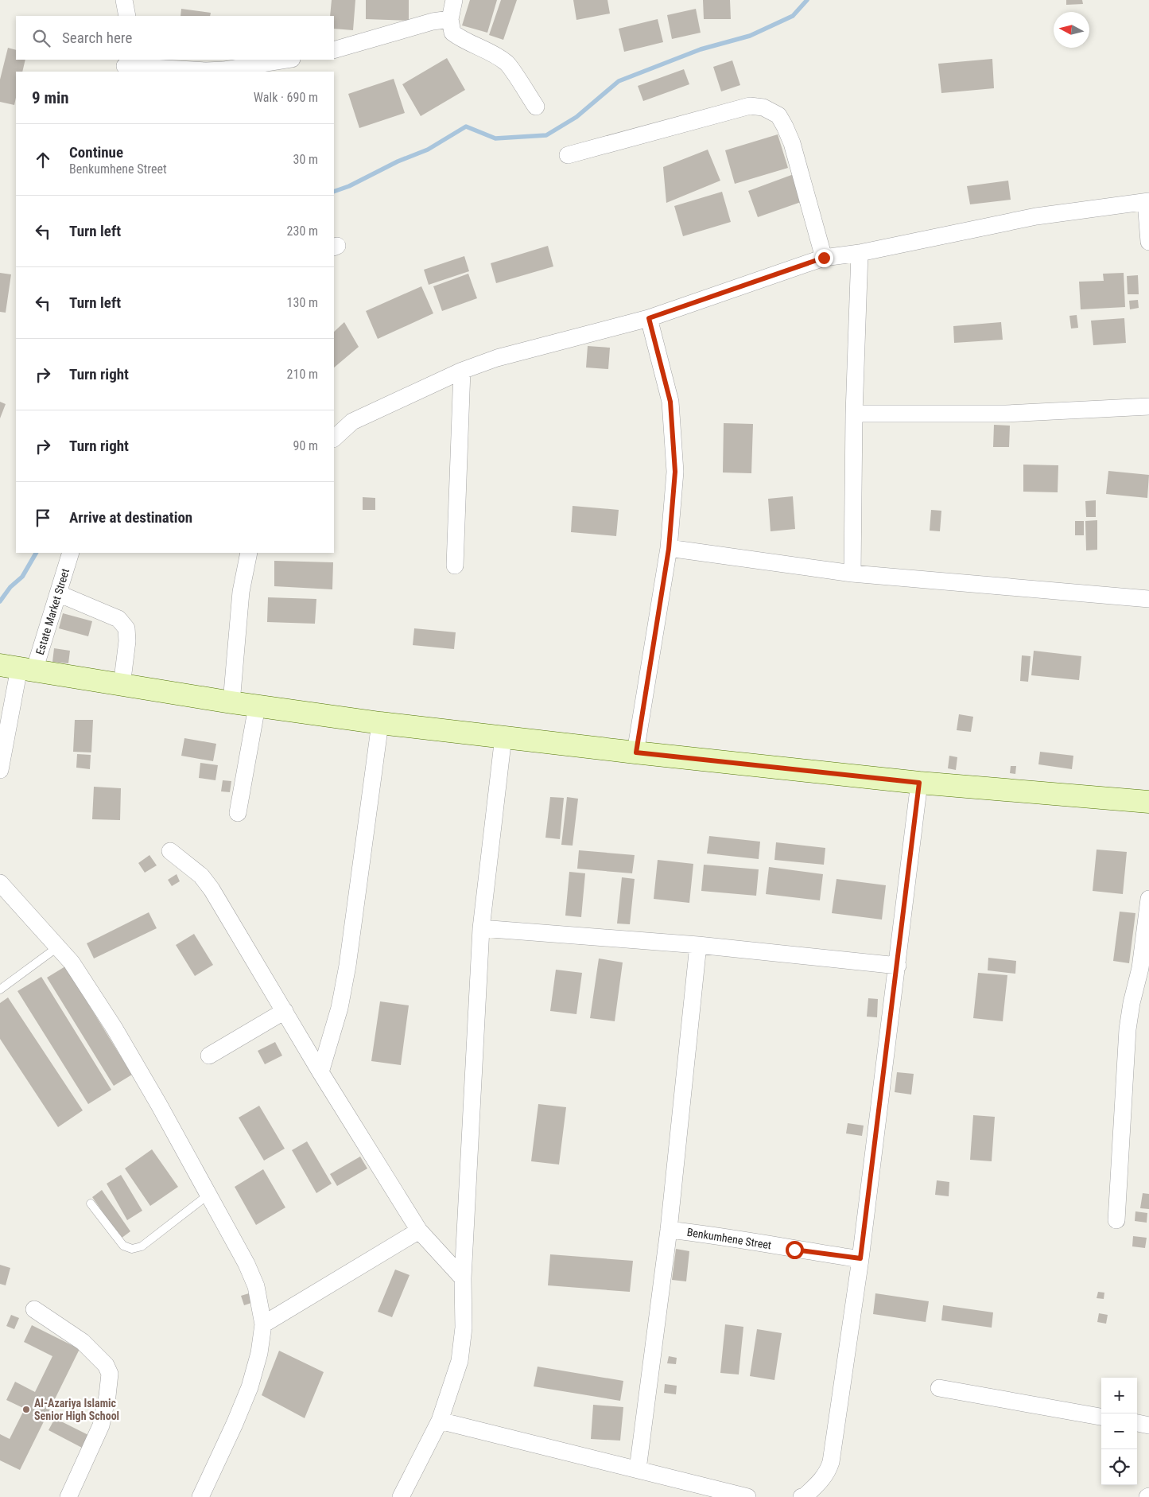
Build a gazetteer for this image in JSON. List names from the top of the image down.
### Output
{
  "streets": {
    "street": ["Estate Market Street", "Benkumhene Street"]
  },
  "places": ["Al-Azariya Islamic Senior High School"],
  "north": "left",
  "page": {
    "search": "Search here",
    "heading": ["9 min", "Walk · 690 m"],
    "list": [
      ["Continue", "Benkumhene Street", "30 m"],
      ["Turn left", "230 m"],
      ["Turn left", "130 m"],
      ["Turn right", "210 m"],
      ["Turn right", "90 m"],
      "Arrive at destination"
    ],
    "map_buttons": ["+", "−"]
  }
}
